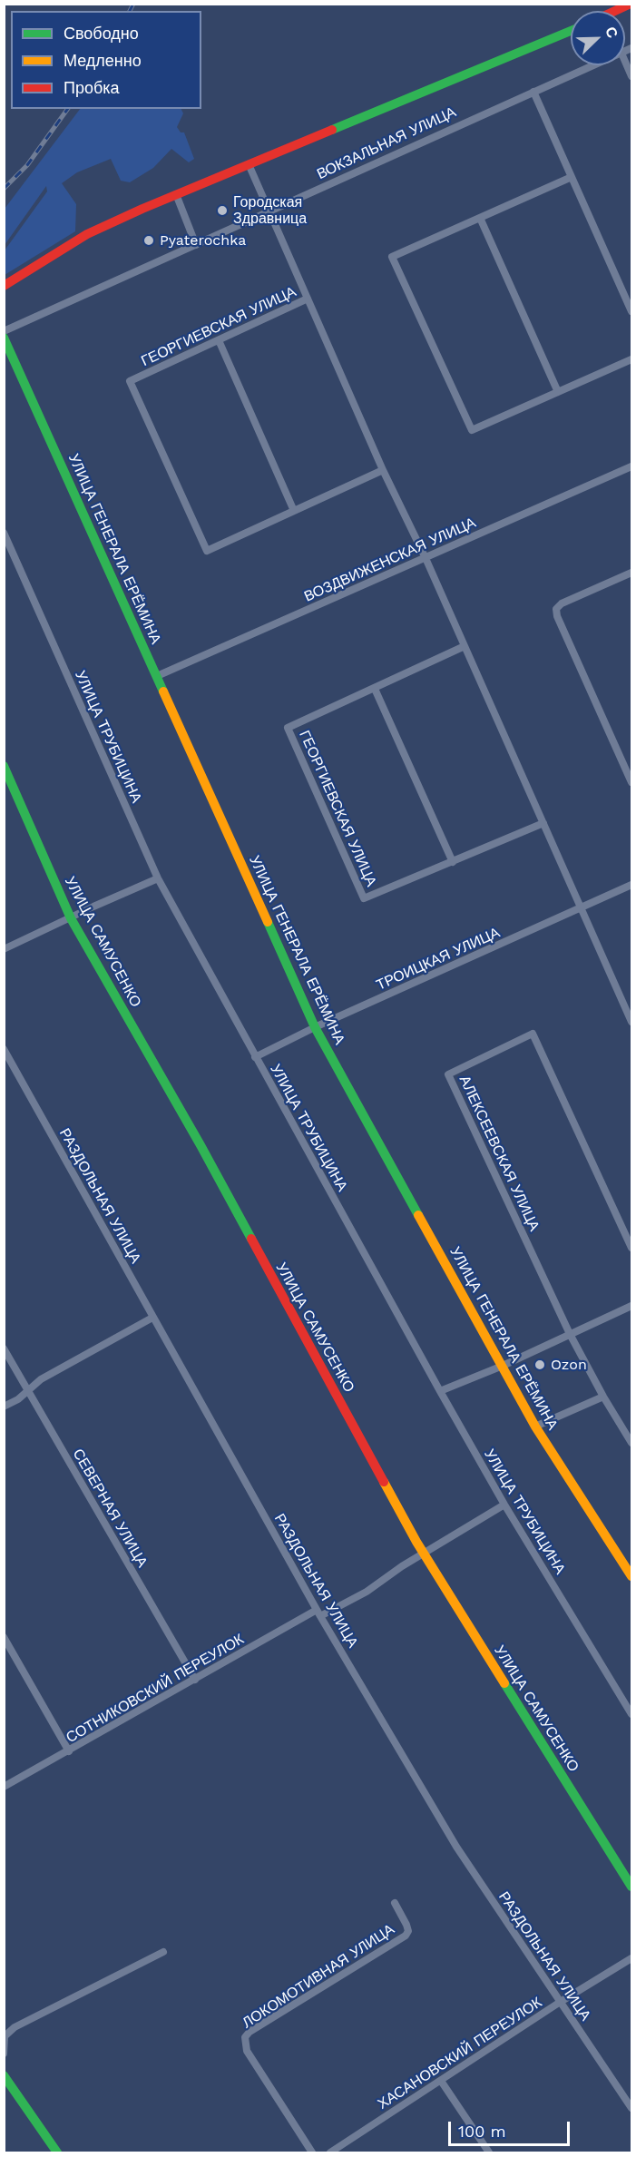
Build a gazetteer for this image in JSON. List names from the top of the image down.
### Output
{
  "streets": {
    "street": [
      "ВОКЗАЛЬНАЯ УЛИЦА",
      "ГЕОРГИЕВСКАЯ УЛИЦА",
      "УЛИЦА ГЕНЕРАЛА ЕРЁМИНА",
      "ВОЗДВИЖЕНСКАЯ УЛИЦА",
      "УЛИЦА ТРУБИЦИНА",
      "УЛИЦА САМУСЕНКО",
      "ТРОИЦКАЯ УЛИЦА",
      "АЛЕКСЕЕВСКАЯ УЛИЦА",
      "РАЗДОЛЬНАЯ УЛИЦА",
      "СЕВЕРНАЯ УЛИЦА",
      "СОТНИКОВСКИЙ ПЕРЕУЛОК",
      "ЛОКОМОТИВНАЯ УЛИЦА",
      "ХАСАНОВСКИЙ ПЕРЕУЛОК"
    ]
  },
  "crossings": [
    ["ВОКЗАЛЬНАЯ УЛИЦА", "ГЕОРГИЕВСКАЯ УЛИЦА"],
    ["ГЕОРГИЕВСКАЯ УЛИЦА", "ВОЗДВИЖЕНСКАЯ УЛИЦА"],
    ["ГЕОРГИЕВСКАЯ УЛИЦА", "ТРОИЦКАЯ УЛИЦА"],
    ["УЛИЦА ГЕНЕРАЛА ЕРЁМИНА", "ВОЗДВИЖЕНСКАЯ УЛИЦА"],
    ["УЛИЦА ГЕНЕРАЛА ЕРЁМИНА", "ТРОИЦКАЯ УЛИЦА"],
    ["УЛИЦА ТРУБИЦИНА", "ТРОИЦКАЯ УЛИЦА"],
    ["УЛИЦА ТРУБИЦИНА", "СОТНИКОВСКИЙ ПЕРЕУЛОК"],
    ["УЛИЦА САМУСЕНКО", "СОТНИКОВСКИЙ ПЕРЕУЛОК"],
    ["РАЗДОЛЬНАЯ УЛИЦА", "СОТНИКОВСКИЙ ПЕРЕУЛОК"],
    ["РАЗДОЛЬНАЯ УЛИЦА", "ХАСАНОВСКИЙ ПЕРЕУЛОК"],
    ["СЕВЕРНАЯ УЛИЦА", "СОТНИКОВСКИЙ ПЕРЕУЛОК"]
  ],
  "places": ["Городская Здравница", "Pyaterochka", "Ozon"],
  "legend": ["Свободно", "Медленно", "Пробка"],
  "scale_bar": "100 m",
  "north": "top right"
}
